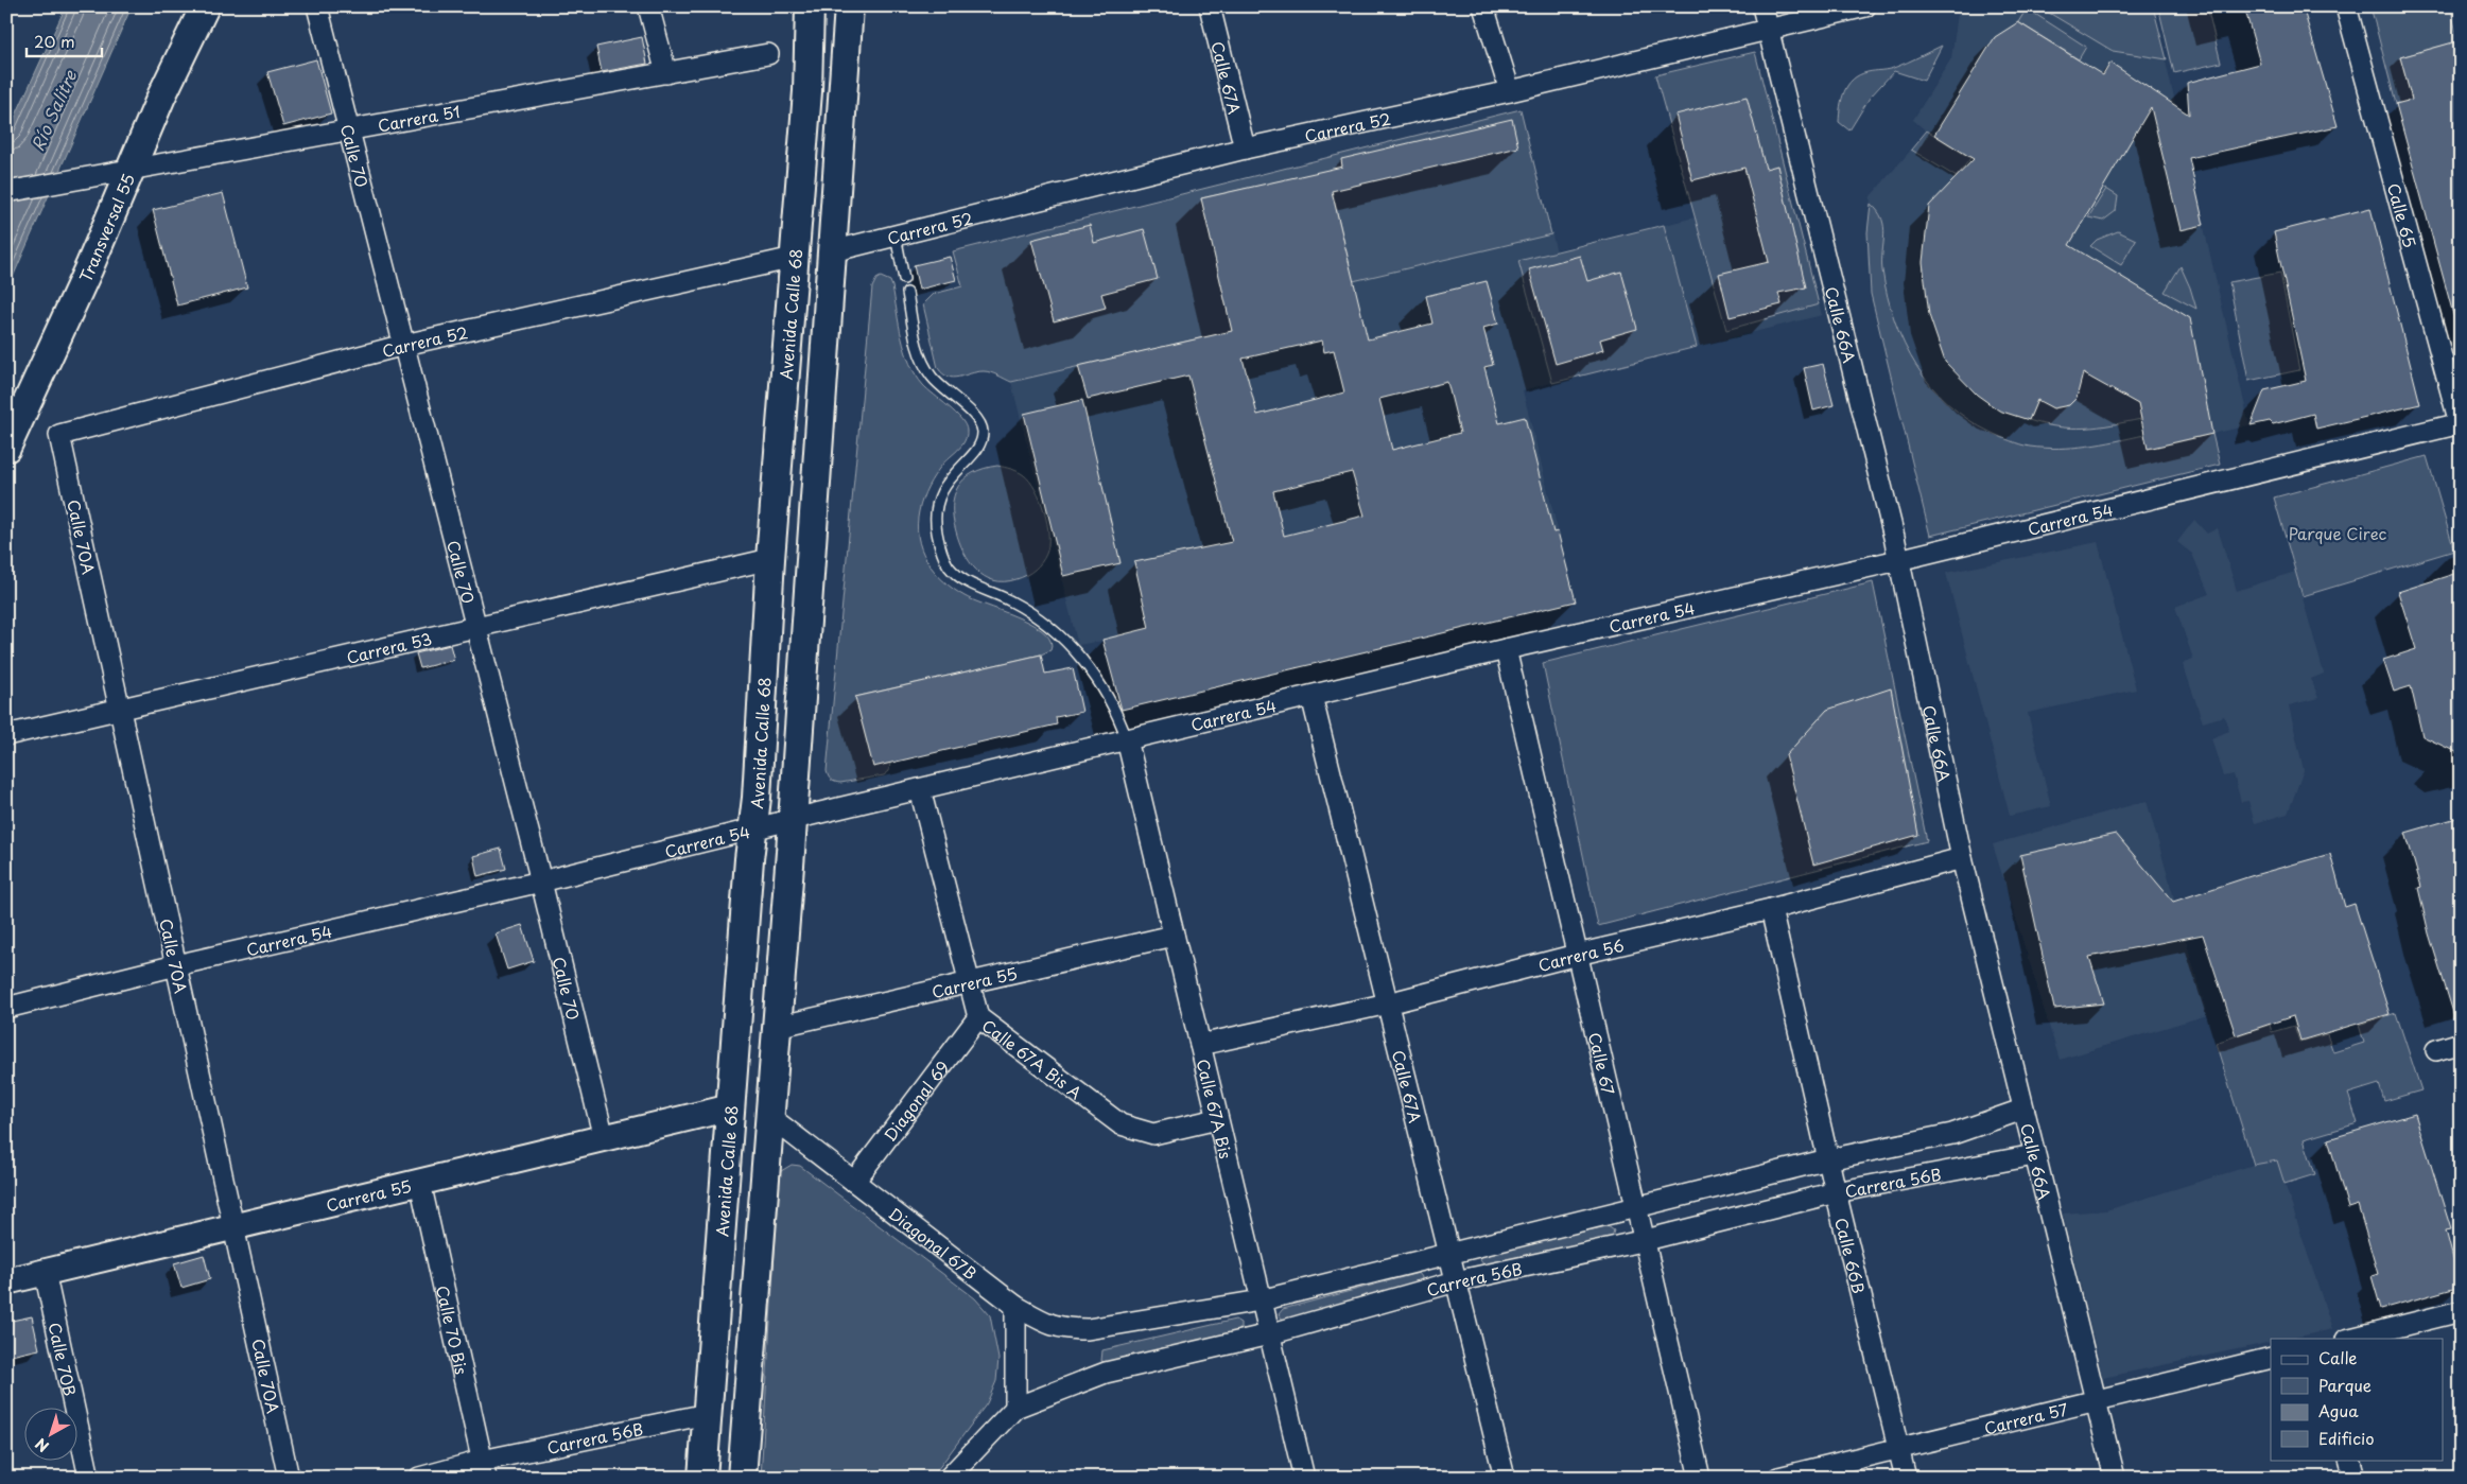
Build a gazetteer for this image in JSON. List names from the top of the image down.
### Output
{
  "streets": {
    "main road": ["Transversal 55", "Avenida Calle 68"],
    "street": [
      "Calle 67A",
      "Carrera 51",
      "Carrera 52",
      "Calle 70",
      "Calle 65",
      "Calle 66A",
      "Carrera 54",
      "Calle 70A",
      "Carrera 53",
      "Carrera 56",
      "Carrera 55",
      "Calle 67A Bis A",
      "Calle 67",
      "Diagonal 69",
      "Calle 67A Bis",
      "Carrera 56B",
      "Diagonal 67B",
      "Calle 66B",
      "Calle 70 Bis",
      "Calle 70B",
      "Carrera 57"
    ]
  },
  "crossings": [
    ["Calle 67A", "Carrera 52"],
    ["Calle 67A", "Carrera 54"],
    ["Calle 67A", "Carrera 56"],
    ["Calle 67A", "Carrera 56B"],
    ["Carrera 51", "Calle 70"],
    ["Carrera 51", "Transversal 55"],
    ["Carrera 52", "Calle 70"],
    ["Carrera 52", "Avenida Calle 68"],
    ["Carrera 52", "Calle 66A"],
    ["Carrera 52", "Calle 70A"],
    ["Calle 70", "Carrera 54"],
    ["Calle 70", "Carrera 53"],
    ["Calle 70", "Carrera 55"],
    ["Calle 65", "Carrera 54"],
    ["Avenida Calle 68", "Carrera 54"],
    ["Avenida Calle 68", "Carrera 53"],
    ["Avenida Calle 68", "Carrera 55"],
    ["Avenida Calle 68", "Carrera 56B"],
    ["Calle 66A", "Carrera 54"],
    ["Calle 66A", "Carrera 56"],
    ["Calle 66A", "Carrera 56B"],
    ["Calle 66A", "Carrera 57"],
    ["Carrera 54", "Calle 70A"],
    ["Carrera 54", "Calle 67A Bis A"],
    ["Carrera 54", "Calle 67"],
    ["Carrera 54", "Calle 67A Bis"],
    ["Calle 70A", "Carrera 53"],
    ["Calle 70A", "Carrera 55"],
    ["Carrera 56", "Calle 67"],
    ["Carrera 56", "Calle 67A Bis"],
    ["Carrera 56", "Calle 66B"],
    ["Carrera 55", "Calle 67A Bis A"],
    ["Carrera 55", "Calle 67A Bis"],
    ["Carrera 55", "Calle 70 Bis"],
    ["Carrera 55", "Calle 70B"],
    ["Calle 67A Bis A", "Diagonal 69"],
    ["Calle 67A Bis A", "Calle 67A Bis"],
    ["Calle 67", "Carrera 56B"],
    ["Diagonal 69", "Diagonal 67B"],
    ["Calle 67A Bis", "Carrera 56B"],
    ["Carrera 56B", "Diagonal 67B"],
    ["Carrera 56B", "Calle 66B"],
    ["Carrera 56B", "Calle 70 Bis"],
    ["Calle 66B", "Carrera 57"]
  ],
  "water": ["Río Salitre"],
  "parks": ["Parque Cirec"],
  "legend": [
    "Calle",
    "Parque",
    "Agua",
    "Edificio"
  ],
  "scale_bar": "20 m",
  "north": "bottom left"
}
